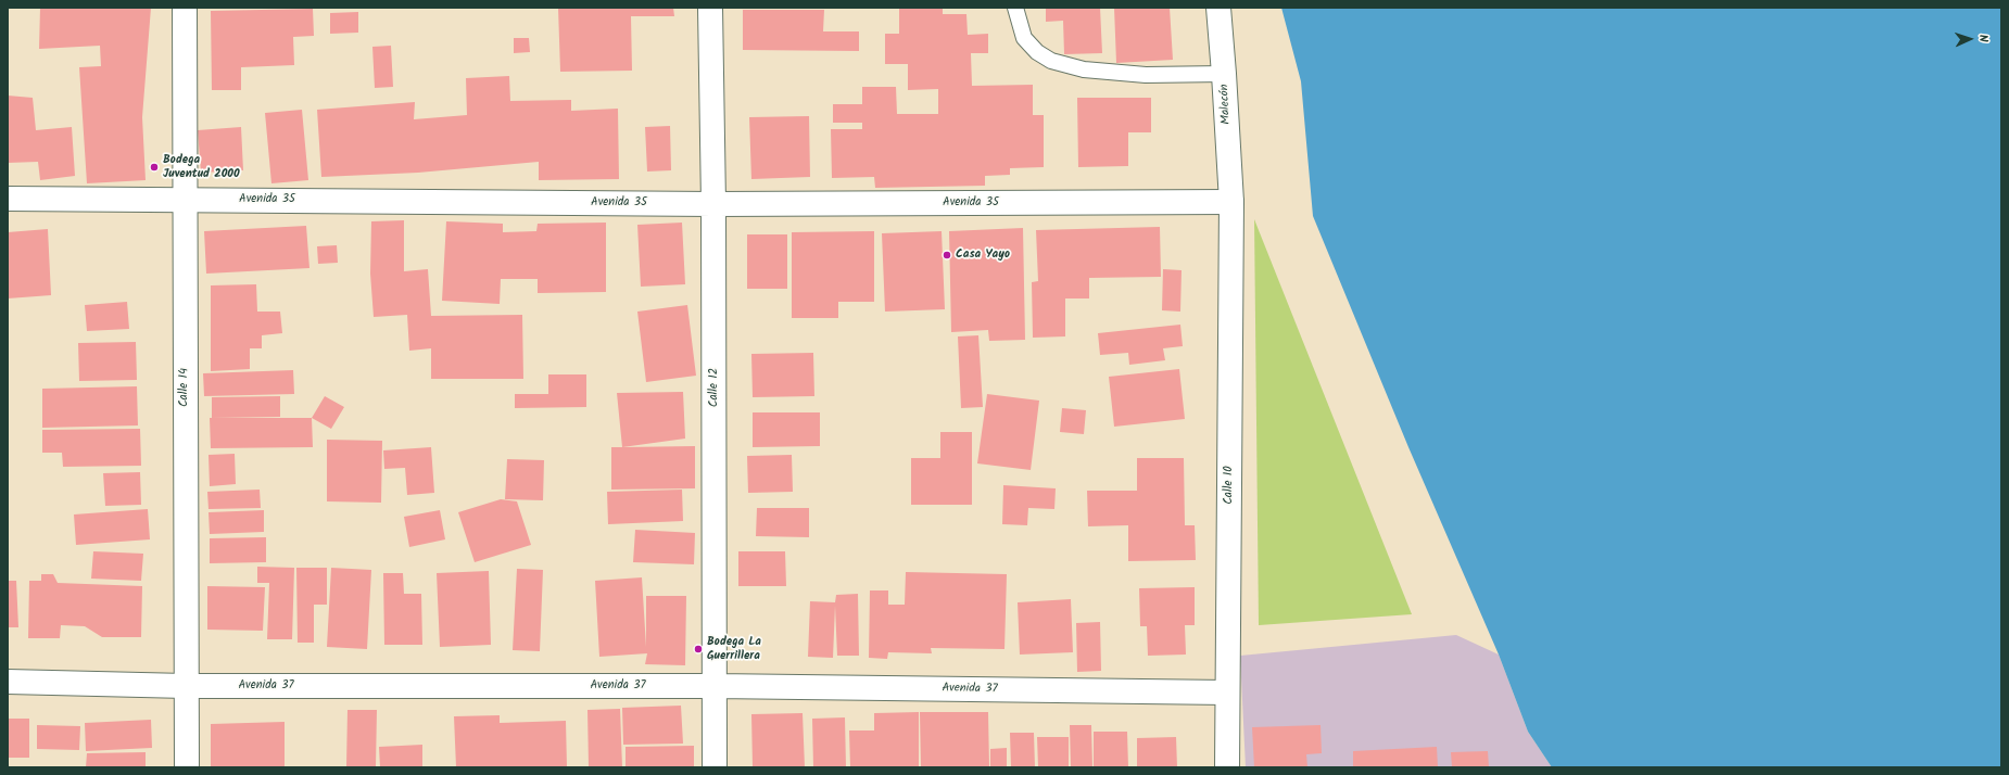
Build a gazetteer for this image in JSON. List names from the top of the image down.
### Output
{
  "streets": {
    "street": [
      "Malecón",
      "Avenida 35",
      "Calle 14",
      "Calle 12",
      "Calle 10",
      "Avenida 37"
    ]
  },
  "crossings": [
    ["Malecón", "Avenida 35"],
    ["Malecón", "Calle 10"],
    ["Avenida 35", "Calle 14"],
    ["Avenida 35", "Calle 12"],
    ["Avenida 35", "Calle 10"],
    ["Calle 14", "Avenida 37"],
    ["Calle 12", "Avenida 37"],
    ["Calle 10", "Avenida 37"]
  ],
  "places": ["Bodega Juventud 2000", "Casa Yayo", "Bodega La Guerrillera"],
  "north": "right"
}
